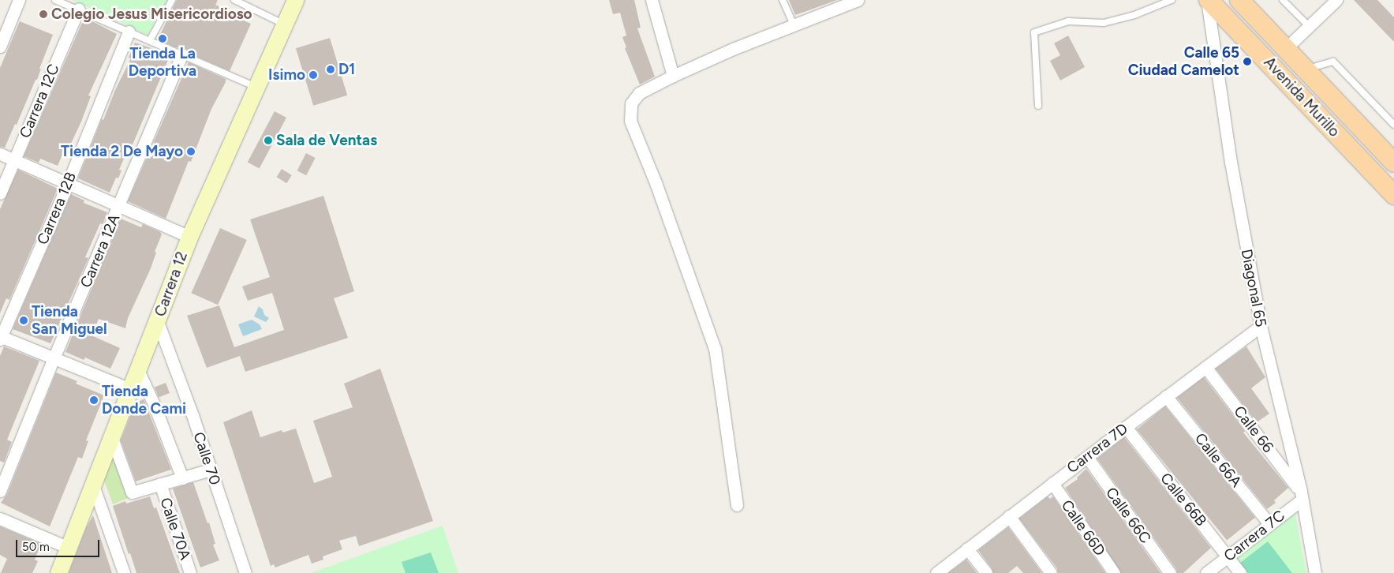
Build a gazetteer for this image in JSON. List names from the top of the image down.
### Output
{
  "streets": {
    "main road": ["Avenida Murillo", "Carrera 12"],
    "street": [
      "Carrera 12C",
      "Carrera 12B",
      "Carrera 12A",
      "Diagonal 65",
      "Calle 66",
      "Carrera 7D",
      "Calle 70",
      "Calle 66A",
      "Calle 66B",
      "Calle 66C",
      "Calle 66D",
      "Calle 70A",
      "Carrera 7C"
    ]
  },
  "crossings": [
    ["Avenida Murillo", "Diagonal 65"],
    ["Carrera 12", "Calle 70"],
    ["Diagonal 65", "Calle 66"],
    ["Diagonal 65", "Carrera 7D"],
    ["Diagonal 65", "Carrera 7C"],
    ["Calle 66", "Carrera 7D"],
    ["Calle 66", "Carrera 7C"],
    ["Carrera 7D", "Calle 66A"],
    ["Carrera 7D", "Calle 66B"],
    ["Carrera 7D", "Calle 66C"],
    ["Carrera 7D", "Calle 66D"],
    ["Calle 66A", "Carrera 7C"],
    ["Calle 66B", "Carrera 7C"]
  ],
  "places": [
    "Colegio Jesus Misericordioso",
    "Tienda La Deportiva",
    "Calle 65 Ciudad Camelot",
    "D1",
    "Isimo",
    "Sala de Ventas",
    "Tienda 2 De Mayo",
    "Tienda San Miguel",
    "Tienda Donde Cami"
  ],
  "scale_bar": "50 m"
}
